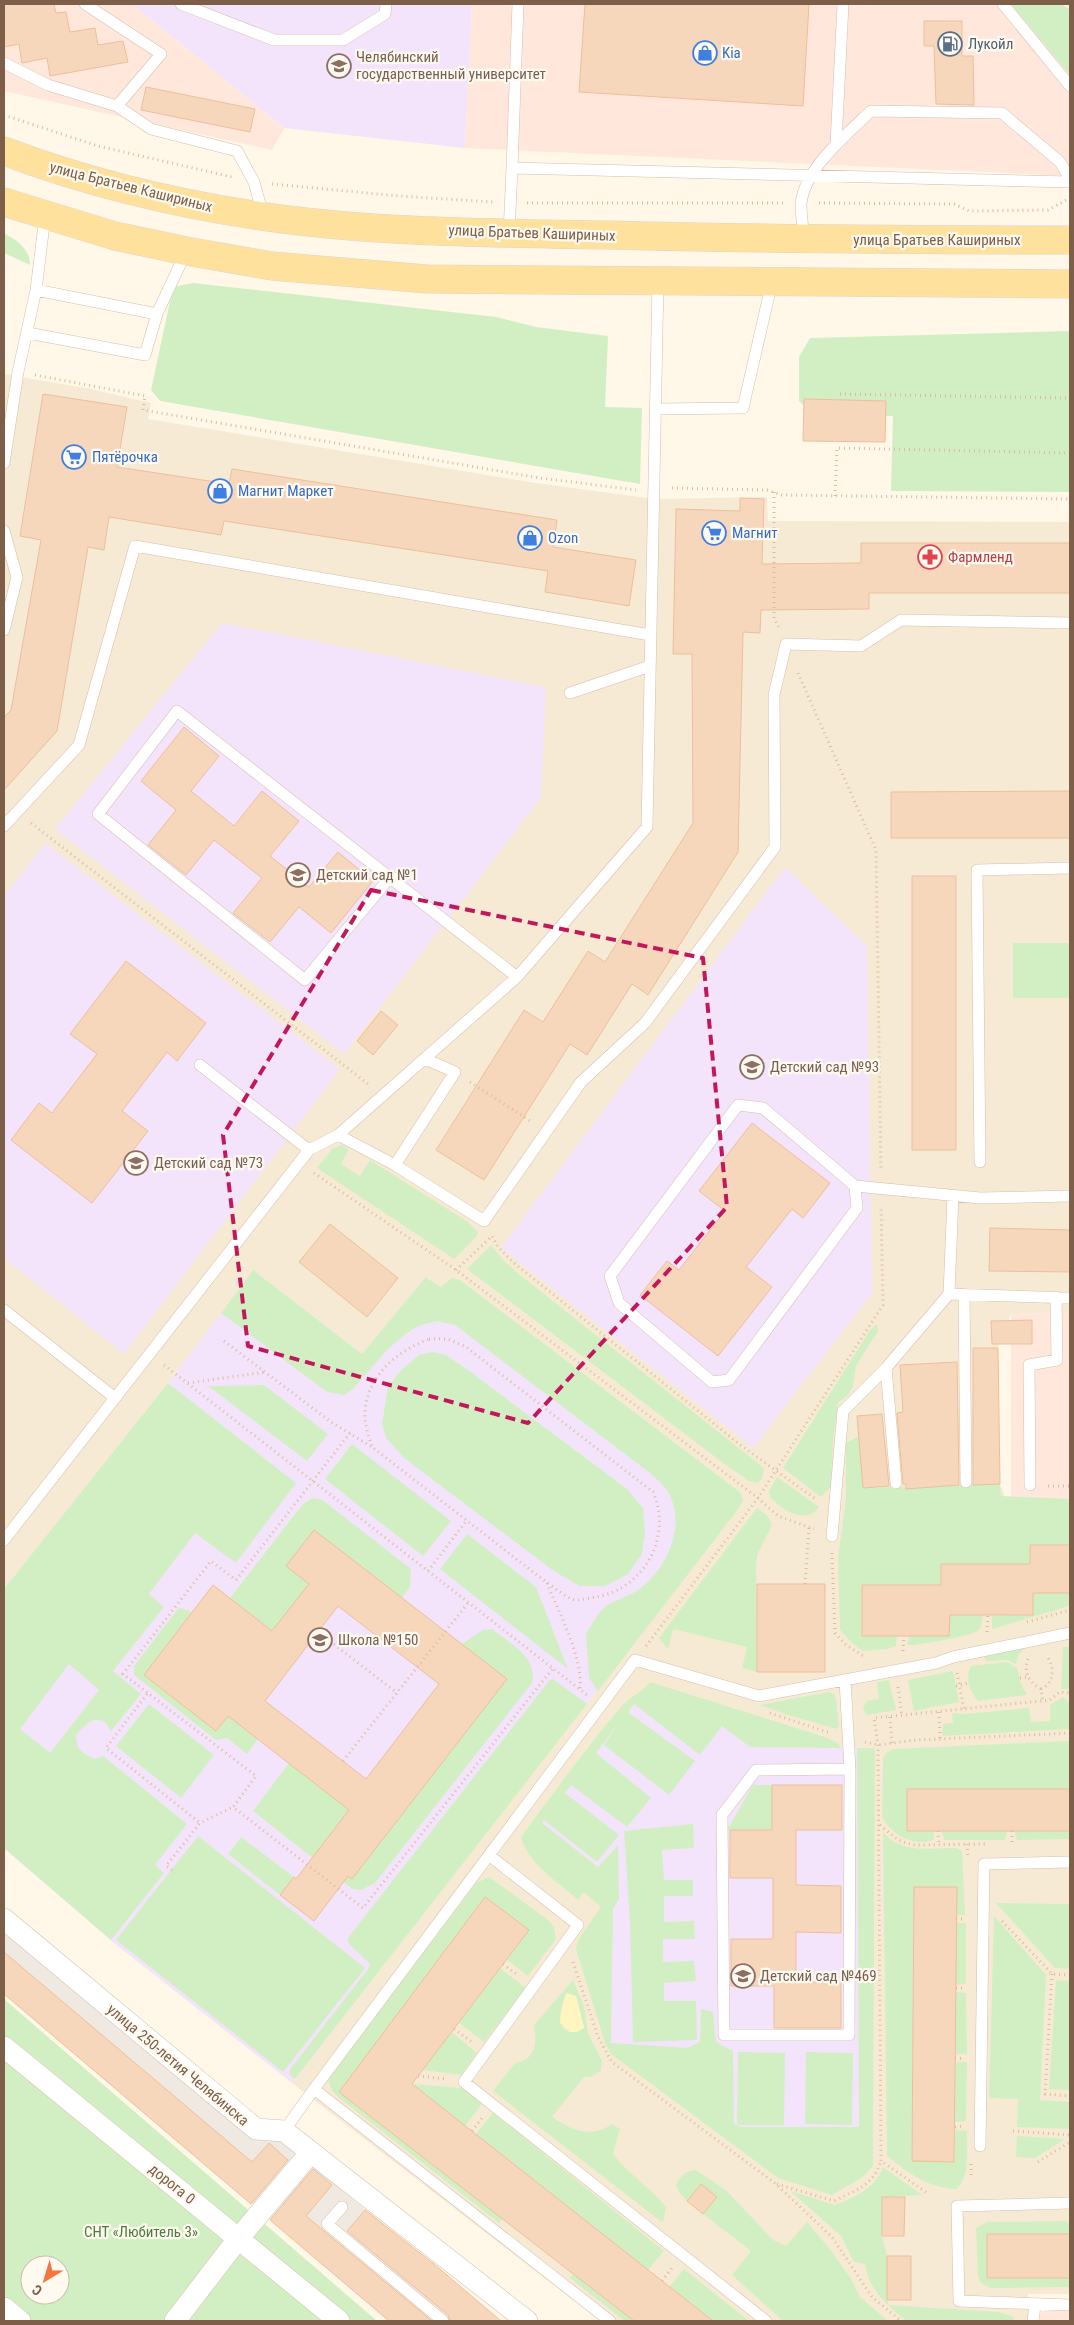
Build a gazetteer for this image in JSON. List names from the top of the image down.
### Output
{
  "streets": {
    "main road": ["улица Братьев Кашириных"],
    "street": ["улица 250-летия Челябинска", "дорога 0"]
  },
  "parks": ["СНТ «Любитель 3»"],
  "places": {
    "fuel station": ["Лукойл"],
    "shop": ["Kia", "Магнит Маркет", "Ozon"],
    "school or university": [
      "Челябинский государственный университет",
      "Детский сад №1",
      "Детский сад №93",
      "Детский сад №73",
      "Школа №150",
      "Детский сад №469"
    ],
    "supermarket": ["Пятёрочка", "Магнит"],
    "pharmacy": ["Фармленд"]
  },
  "north": "bottom left"
}
